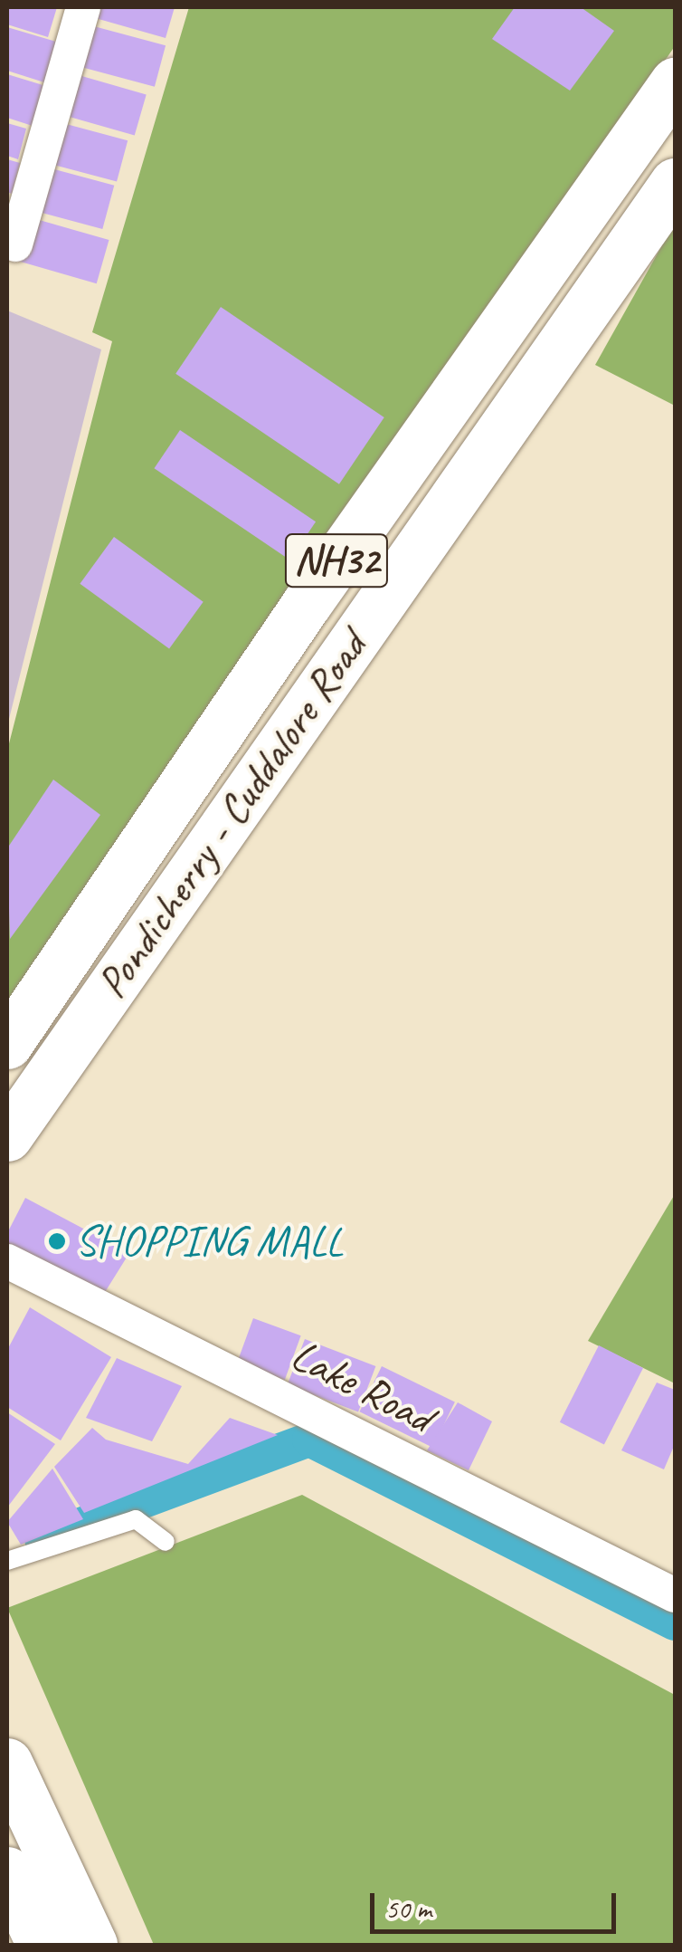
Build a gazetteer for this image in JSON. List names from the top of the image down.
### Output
{
  "streets": {
    "highway": ["NH32", "Pondicherry - Cuddalore Road"],
    "street": ["Lake Road"]
  },
  "places": ["SHOPPING MALL"],
  "scale_bar": "50 m"
}
